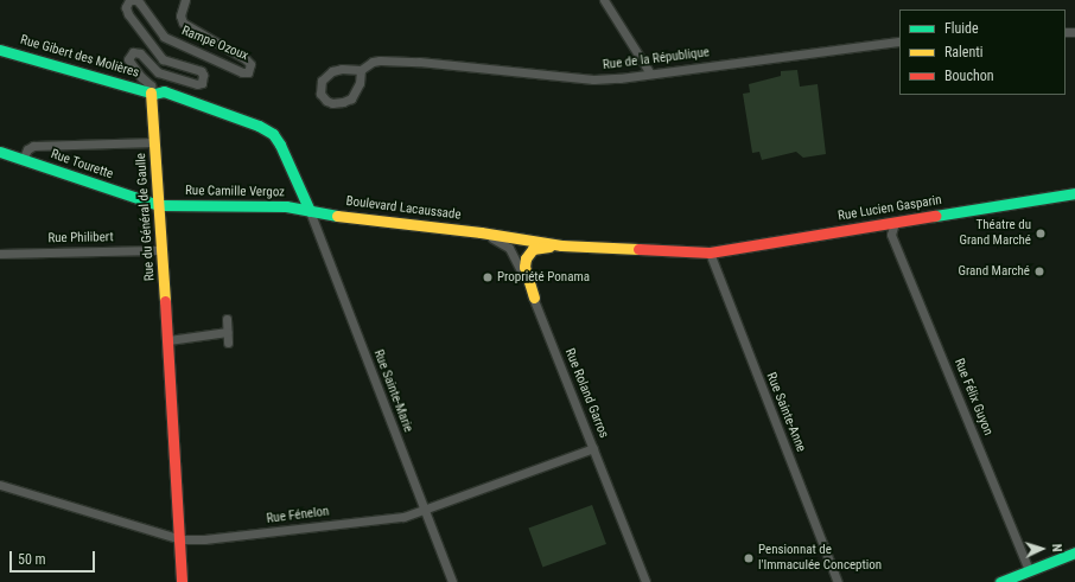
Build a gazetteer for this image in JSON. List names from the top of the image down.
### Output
{
  "streets": {
    "street": [
      "Rampe Ozoux",
      "Rue Gibert des Molières",
      "Rue de la République",
      "Rue Tourette",
      "Rue Camille Vergoz",
      "Boulevard Lacaussade",
      "Rue Lucien Gasparin",
      "Rue du Général de Gaulle",
      "Rue Philibert",
      "Rue Sainte-Marie",
      "Rue Roland Garros",
      "Rue Félix Guyon",
      "Rue Sainte-Anne",
      "Rue Fénelon"
    ]
  },
  "crossings": [
    ["Rampe Ozoux", "Rue Gibert des Molières"],
    ["Rampe Ozoux", "Rue du Général de Gaulle"],
    ["Rue Gibert des Molières", "Rue du Général de Gaulle"],
    ["Rue Tourette", "Rue Camille Vergoz"],
    ["Rue Tourette", "Rue du Général de Gaulle"],
    ["Rue Camille Vergoz", "Boulevard Lacaussade"],
    ["Rue Camille Vergoz", "Rue du Général de Gaulle"],
    ["Rue Camille Vergoz", "Rue Sainte-Marie"],
    ["Boulevard Lacaussade", "Rue Lucien Gasparin"],
    ["Boulevard Lacaussade", "Rue Sainte-Marie"],
    ["Boulevard Lacaussade", "Rue Roland Garros"],
    ["Boulevard Lacaussade", "Rue Sainte-Anne"],
    ["Rue Lucien Gasparin", "Rue Félix Guyon"],
    ["Rue Lucien Gasparin", "Rue Sainte-Anne"],
    ["Rue du Général de Gaulle", "Rue Philibert"],
    ["Rue du Général de Gaulle", "Rue Fénelon"],
    ["Rue Sainte-Marie", "Rue Fénelon"],
    ["Rue Roland Garros", "Rue Fénelon"]
  ],
  "places": [
    "Théatre du Grand Marché",
    "Grand Marché",
    "Propriété Ponama",
    "Pensionnat de l'Immaculée Conception"
  ],
  "legend": ["Fluide", "Ralenti", "Bouchon"],
  "scale_bar": "50 m",
  "north": "right"
}
